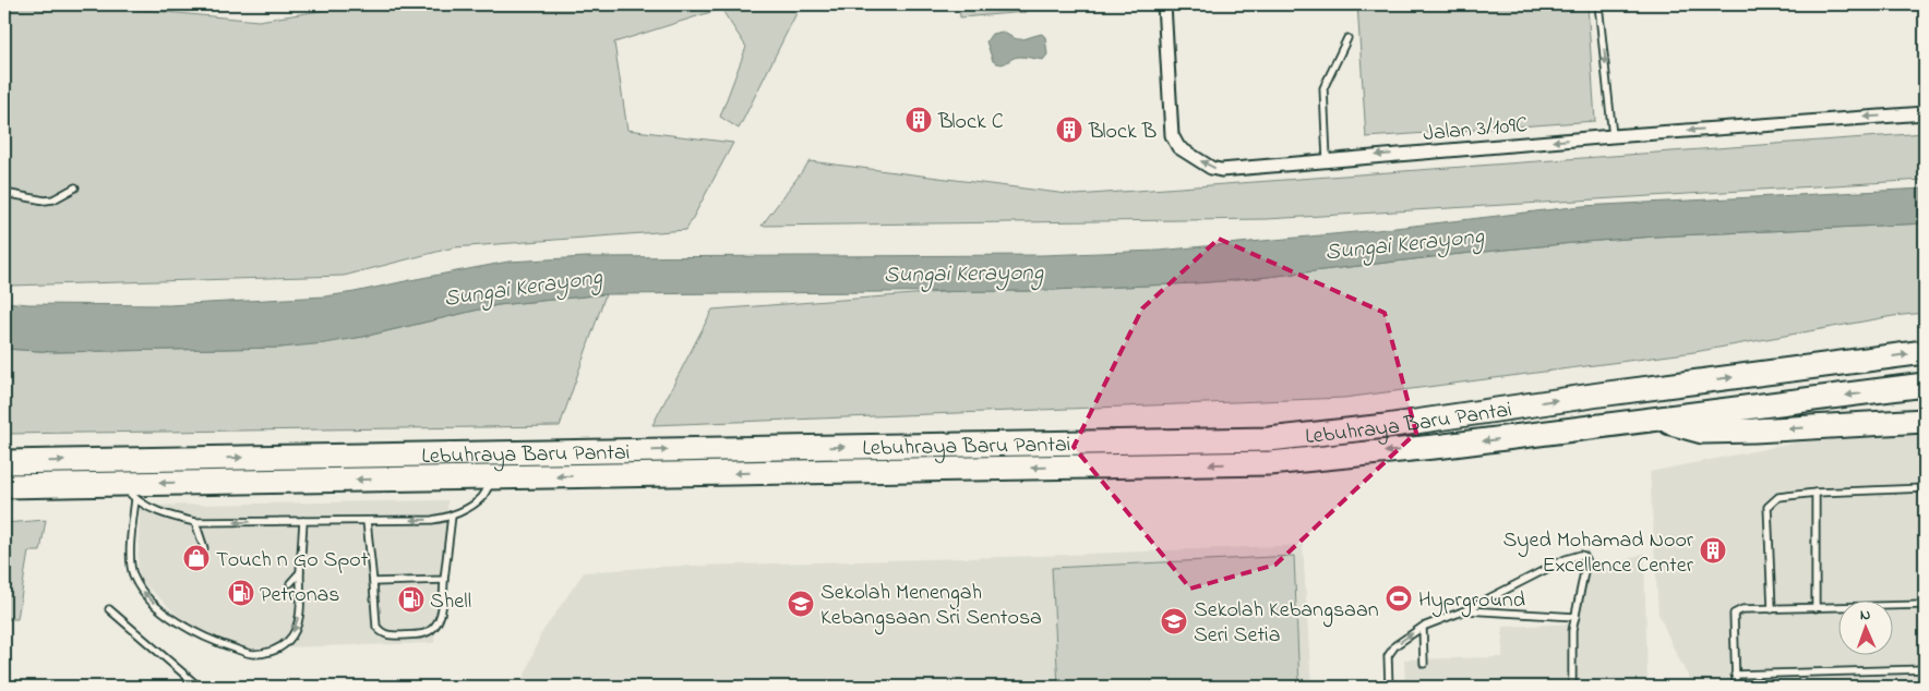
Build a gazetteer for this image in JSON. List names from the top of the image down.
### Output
{
  "streets": {
    "highway": ["Lebuhraya Baru Pantai"],
    "street": ["Jalan 3/109C"]
  },
  "one_way": ["Jalan 3/109C"],
  "water": ["Sungai Kerayong"],
  "places": {
    "building": ["Block C", "Block B", "Syed Mohamad Noor Excellence Center"],
    "shop": ["Touch n Go Spot"],
    "fuel station": ["Petronas", "Shell"],
    "sports": ["Hyprground"],
    "school or university": ["Sekolah Menengah Kebangsaan Sri Sentosa", "Sekolah Kebangsaan Seri Setia"]
  },
  "north": "top"
}
